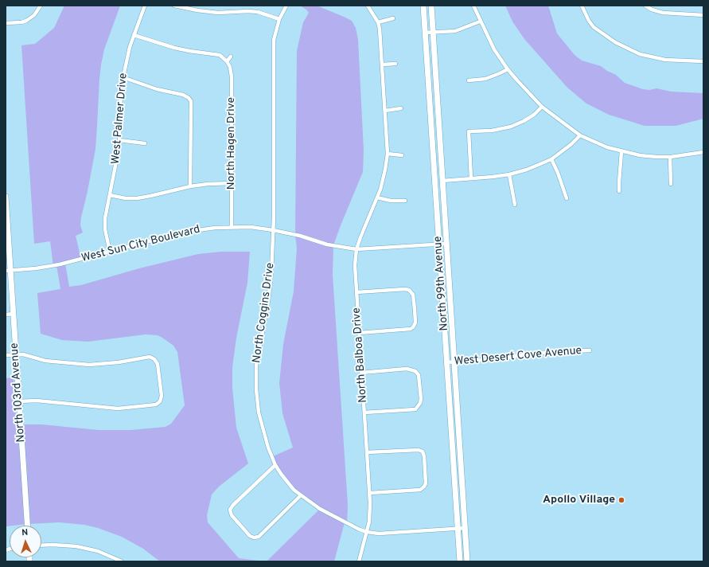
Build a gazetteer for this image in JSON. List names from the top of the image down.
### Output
{
  "streets": {
    "main road": ["North 99th Avenue", "North 103rd Avenue"],
    "street": [
      "West Palmer Drive",
      "North Hagen Drive",
      "West Sun City Boulevard",
      "North Coggins Drive",
      "North Balboa Drive",
      "West Desert Cove Avenue"
    ]
  },
  "crossings": [
    ["West Palmer Drive", "West Sun City Boulevard"],
    ["North Hagen Drive", "West Sun City Boulevard"],
    ["West Sun City Boulevard", "North 99th Avenue"],
    ["West Sun City Boulevard", "North Coggins Drive"],
    ["West Sun City Boulevard", "North Balboa Drive"],
    ["West Sun City Boulevard", "North 103rd Avenue"],
    ["North 99th Avenue", "North Coggins Drive"],
    ["North 99th Avenue", "West Desert Cove Avenue"],
    ["North Coggins Drive", "North Balboa Drive"]
  ],
  "places": ["Apollo Village"],
  "north": "top"
}
